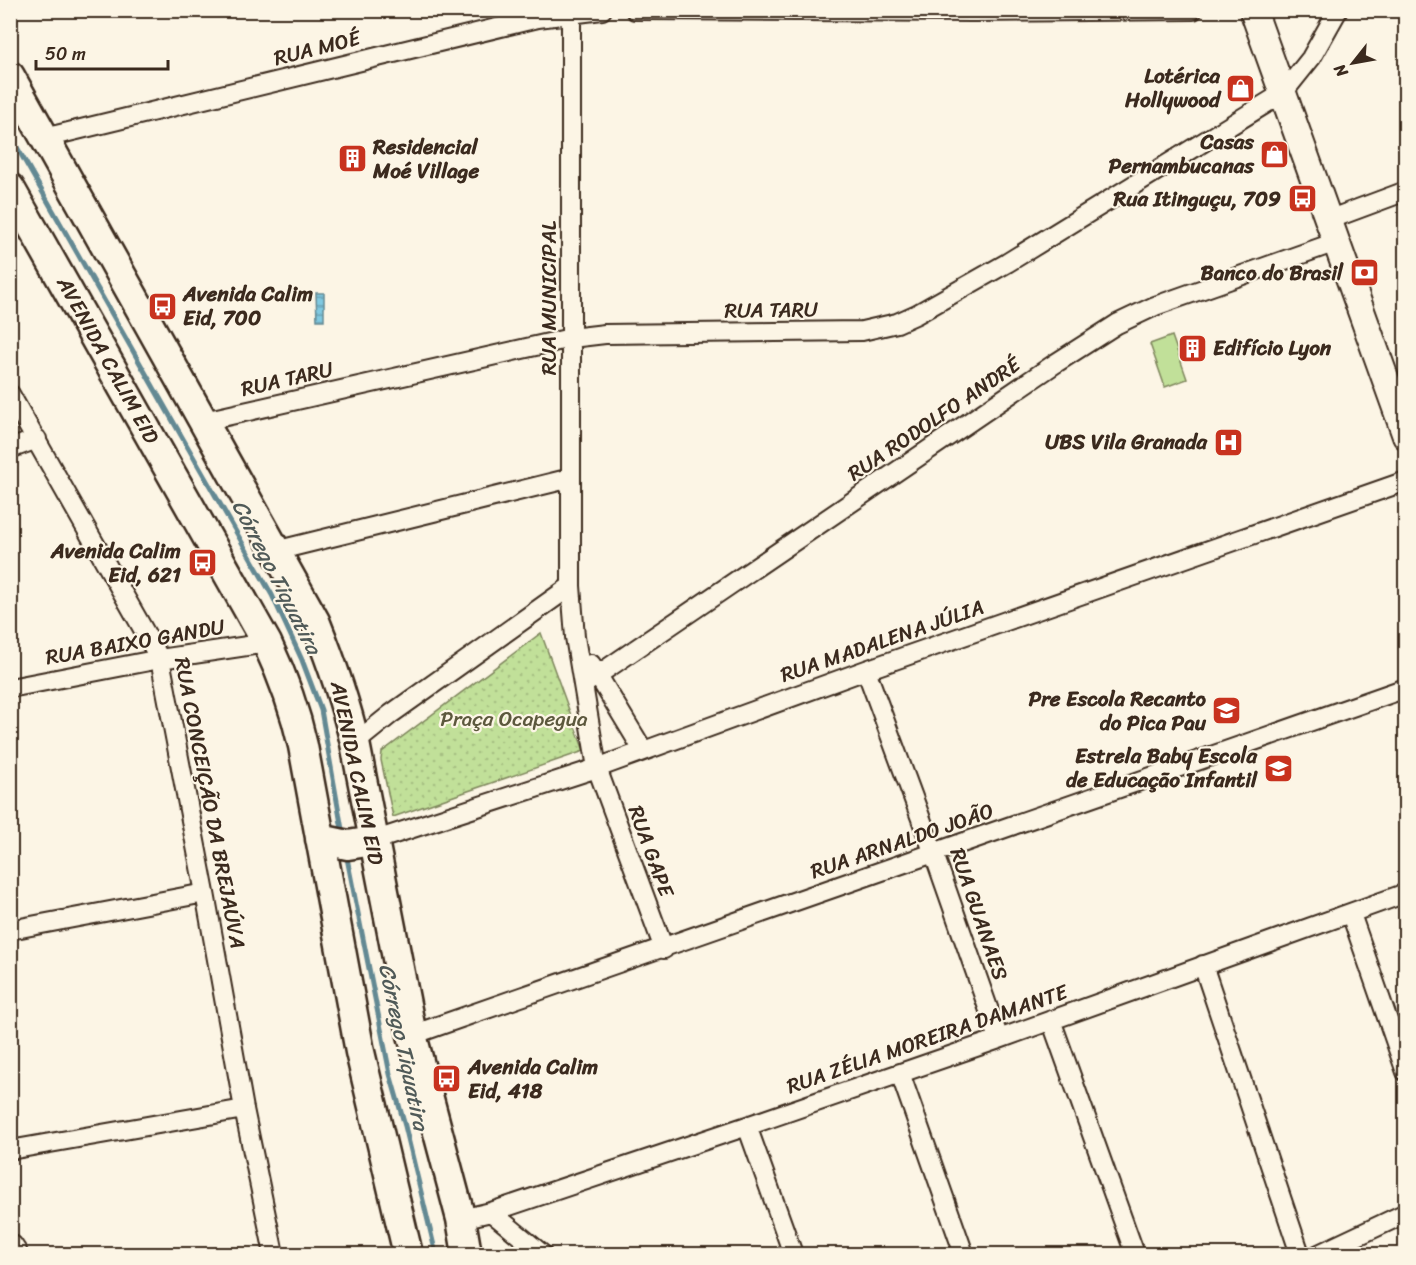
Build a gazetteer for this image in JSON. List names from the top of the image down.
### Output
{
  "streets": {
    "main road": ["AVENIDA CALIM EID"],
    "street": [
      "RUA MOÉ",
      "RUA MUNICIPAL",
      "RUA TARU",
      "RUA RODOLFO ANDRÉ",
      "RUA MADALENA JÚLIA",
      "RUA BAIXO GANDU",
      "RUA CONCEIÇÃO DA BREJAÚVA",
      "RUA ARNALDO JOÃO",
      "RUA GAPE",
      "RUA GUANAES",
      "RUA ZÉLIA MOREIRA DAMANTE"
    ]
  },
  "crossings": [
    ["RUA MOÉ", "RUA MUNICIPAL"],
    ["RUA MOÉ", "AVENIDA CALIM EID"],
    ["RUA MUNICIPAL", "RUA TARU"],
    ["RUA TARU", "AVENIDA CALIM EID"],
    ["AVENIDA CALIM EID", "RUA MADALENA JÚLIA"],
    ["AVENIDA CALIM EID", "RUA BAIXO GANDU"],
    ["AVENIDA CALIM EID", "RUA ARNALDO JOÃO"],
    ["AVENIDA CALIM EID", "RUA ZÉLIA MOREIRA DAMANTE"],
    ["RUA MADALENA JÚLIA", "RUA GAPE"],
    ["RUA MADALENA JÚLIA", "RUA GUANAES"],
    ["RUA BAIXO GANDU", "RUA CONCEIÇÃO DA BREJAÚVA"],
    ["RUA ARNALDO JOÃO", "RUA GAPE"],
    ["RUA ARNALDO JOÃO", "RUA GUANAES"],
    ["RUA GUANAES", "RUA ZÉLIA MOREIRA DAMANTE"]
  ],
  "water": ["Córrego Tiquatira"],
  "parks": ["Praça Ocapegua"],
  "places": {
    "shop": ["Lotérica Hollywood", "Casas Pernambucanas"],
    "building": ["Residencial Moé Village", "Edifício Lyon"],
    "bus stop": [
      "Rua Itinguçu, 709",
      "Avenida Calim Eid, 700",
      "Avenida Calim Eid, 621",
      "Avenida Calim Eid, 418"
    ],
    "bank": ["Banco do Brasil"],
    "hospital": ["UBS Vila Granada"],
    "school or university": ["Pre Escola Recanto do Pica Pau", "Estrela Baby Escola de Educação Infantil"]
  },
  "scale_bar": "50 m",
  "north": "bottom left"
}
